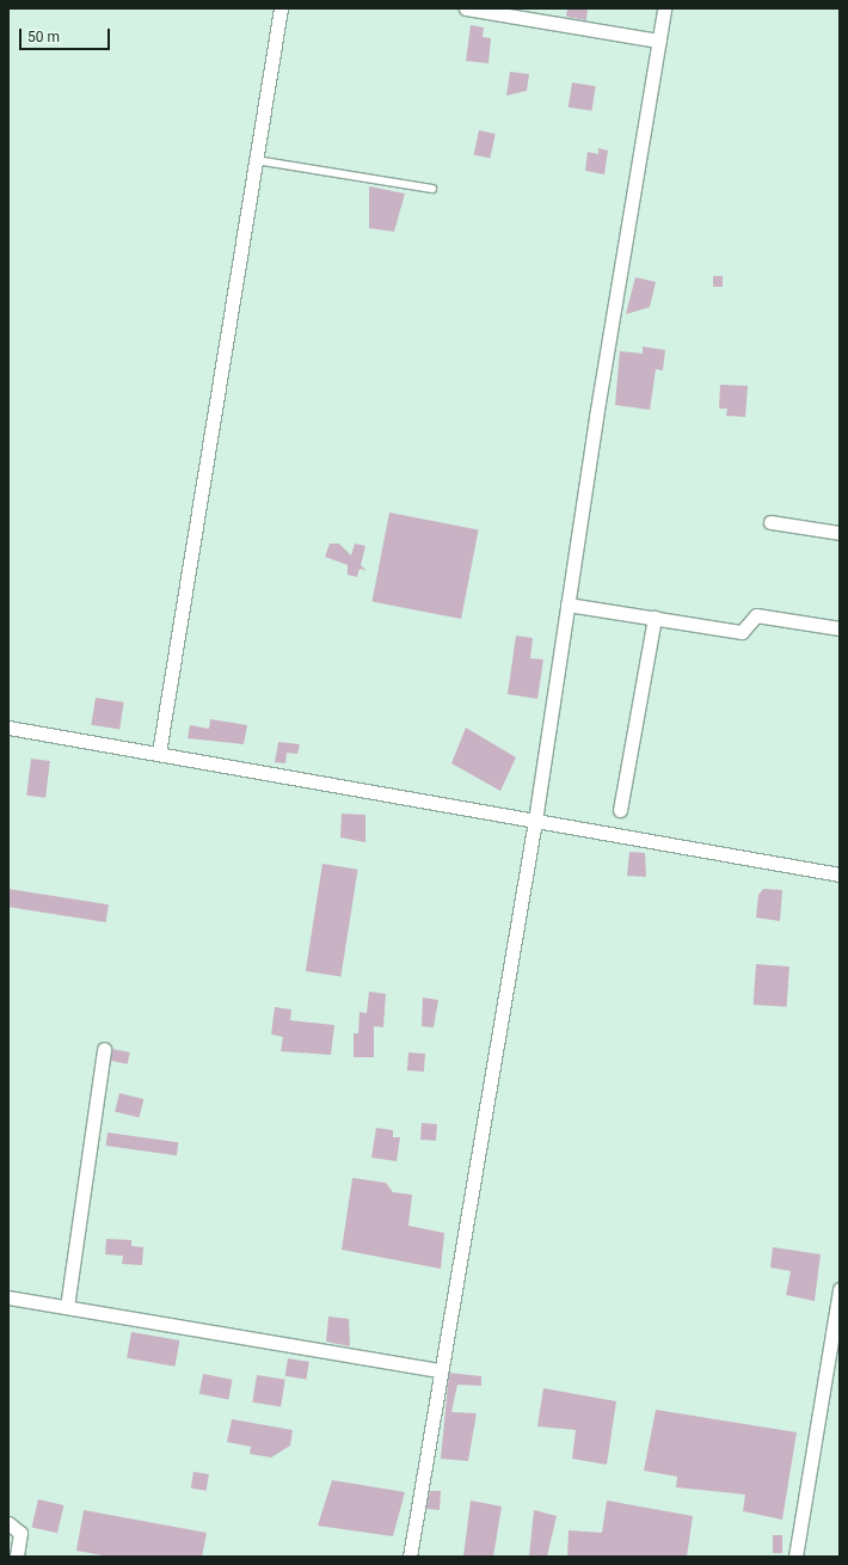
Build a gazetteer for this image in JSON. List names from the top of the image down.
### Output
{
  "scale_bar": "50 m"
}
